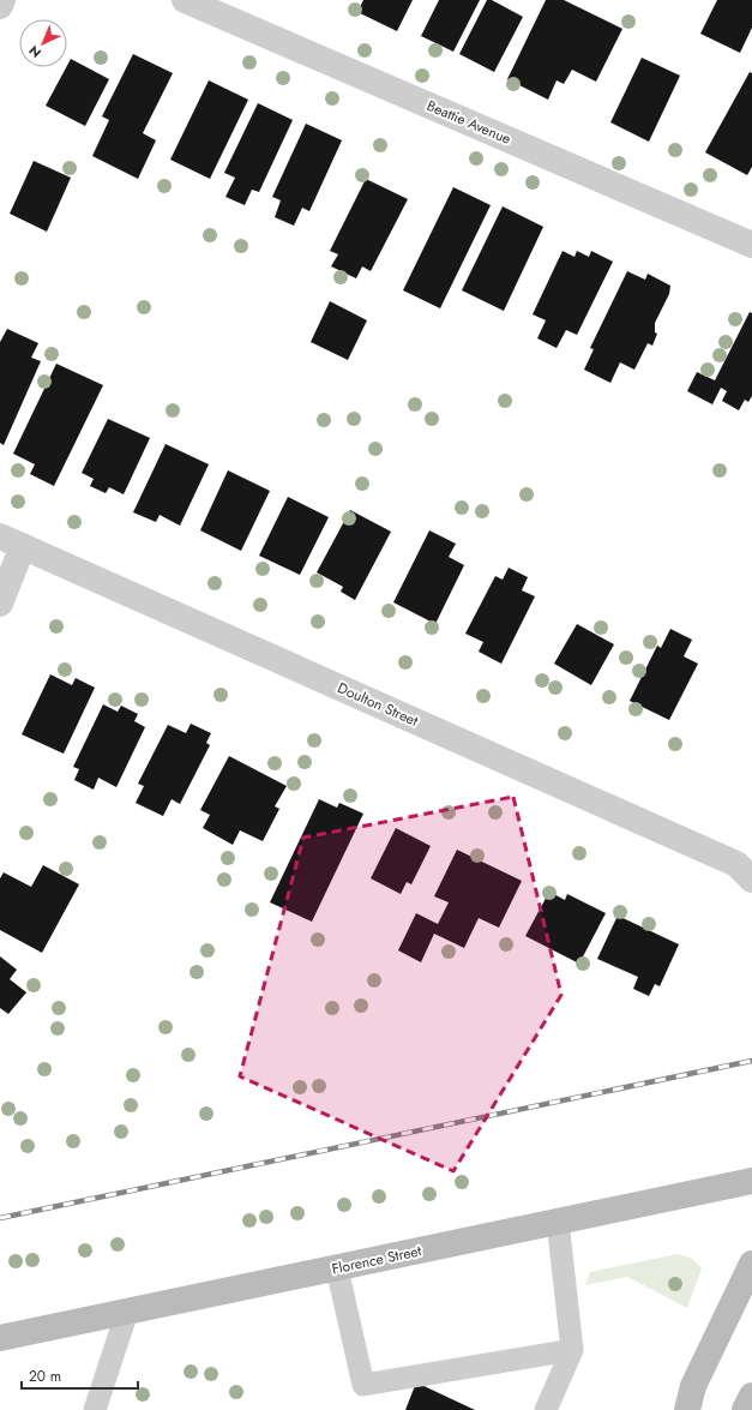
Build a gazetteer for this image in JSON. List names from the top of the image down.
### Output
{
  "streets": {
    "main road": ["Florence Street"],
    "street": ["Beattie Avenue", "Doulton Street"]
  },
  "scale_bar": "20 m",
  "north": "bottom left"
}
